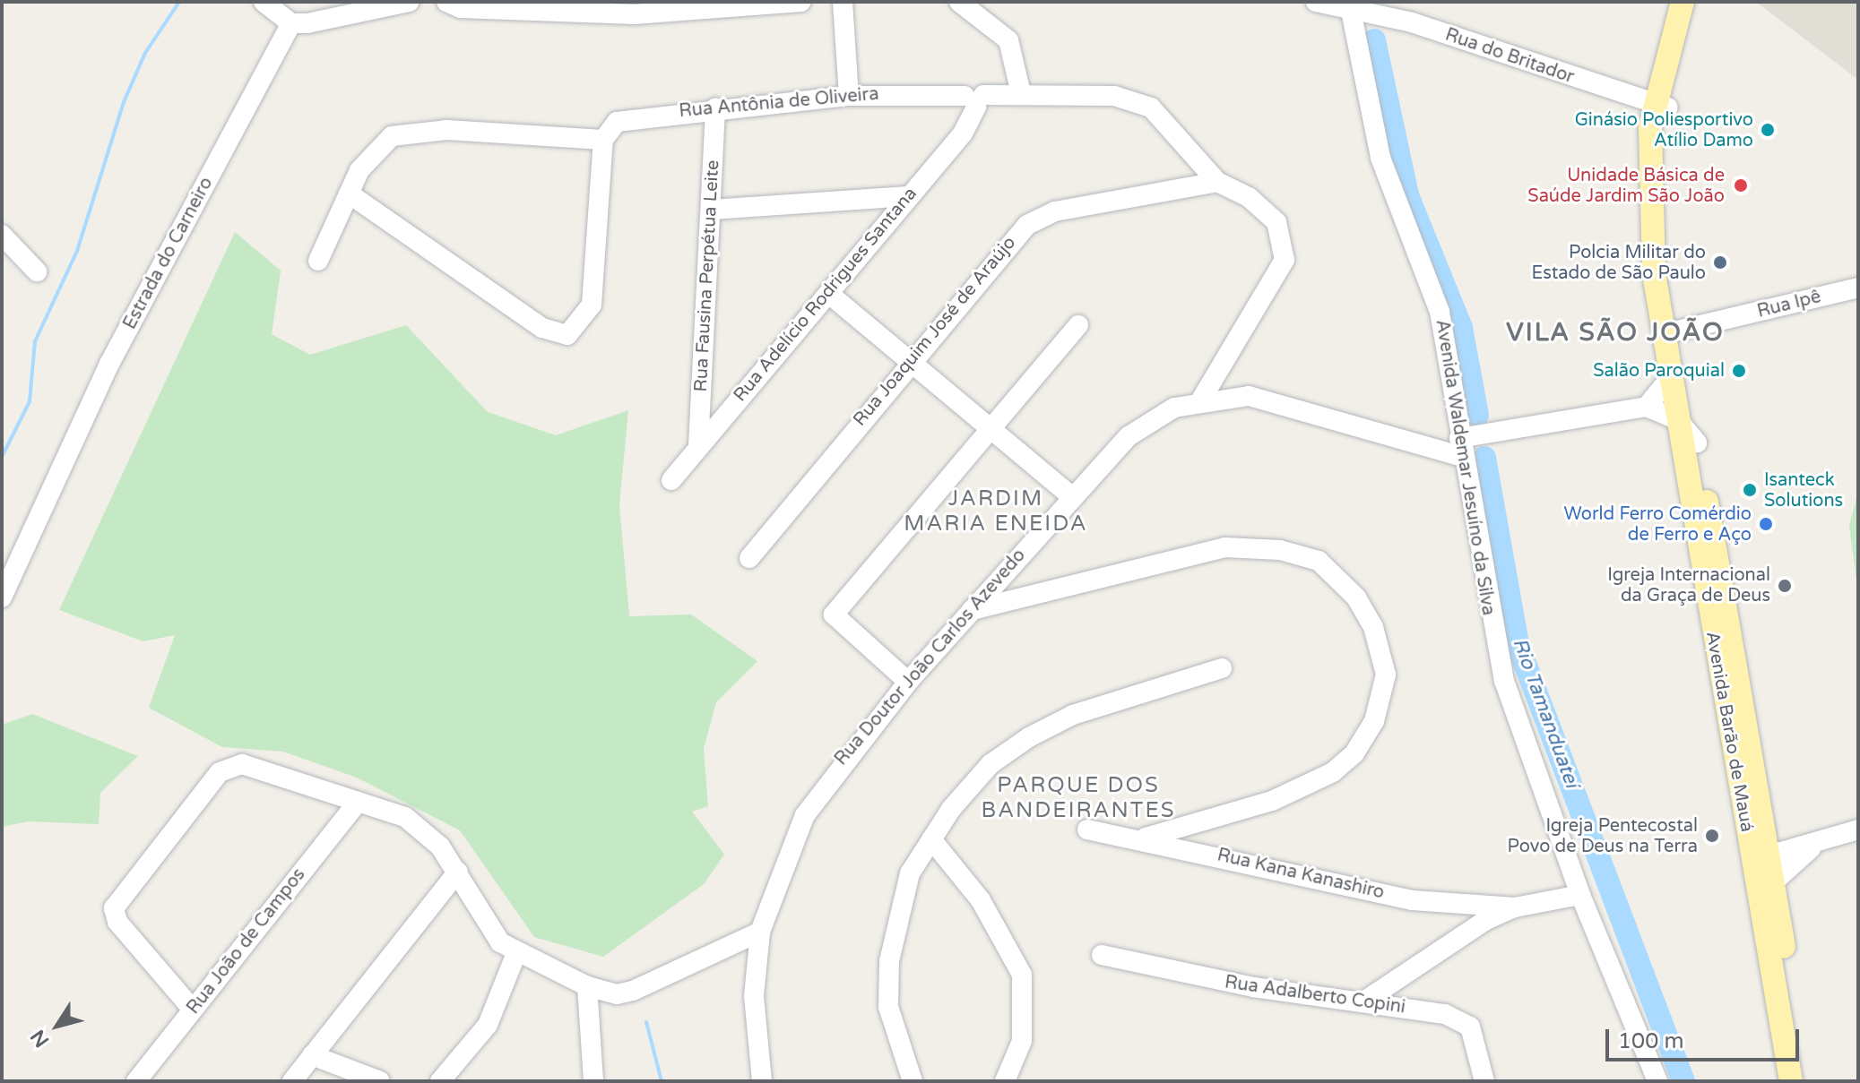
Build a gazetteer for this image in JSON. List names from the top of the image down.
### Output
{
  "streets": {
    "main road": ["Avenida Barão de Mauá"],
    "street": [
      "Rua do Britador",
      "Rua Antônia de Oliveira",
      "Estrada do Carneiro",
      "Rua Fausina Perpétua Leite",
      "Rua Adelício Rodrigues Santana",
      "Rua Ipê",
      "Rua Joaquim José de Araújo",
      "Avenida Waldemar Jesuíno da Silva",
      "Rua Doutor João Carlos Azevedo",
      "Rua Kana Kanashiro",
      "Rua João de Campos",
      "Rua Adalberto Copini"
    ]
  },
  "crossings": [
    ["Rua do Britador", "Avenida Waldemar Jesuíno da Silva"],
    ["Rua do Britador", "Avenida Barão de Mauá"],
    ["Rua Antônia de Oliveira", "Rua Fausina Perpétua Leite"],
    ["Rua Antônia de Oliveira", "Rua Adelício Rodrigues Santana"],
    ["Rua Antônia de Oliveira", "Rua Joaquim José de Araújo"],
    ["Rua Fausina Perpétua Leite", "Rua Adelício Rodrigues Santana"],
    ["Rua Ipê", "Avenida Barão de Mauá"],
    ["Avenida Waldemar Jesuíno da Silva", "Rua Doutor João Carlos Azevedo"]
  ],
  "districts": ["VILA SÃO JOÃO", "JARDIM MARIA ENEIDA", "PARQUE DOS BANDEIRANTES"],
  "water": ["Rio Tamanduateí"],
  "places": [
    "Ginásio Poliesportivo Atílio Damo",
    "Unidade Básica de Saúde Jardim São João",
    "Polcia Militar do Estado de São Paulo",
    "Salão Paroquial",
    "Isanteck Solutions",
    "World Ferro Comérdio de Ferro e Aço",
    "Igreja Internacional da Graça de Deus",
    "Igreja Pentecostal Povo de Deus na Terra"
  ],
  "scale_bar": "100 m",
  "north": "bottom left"
}
